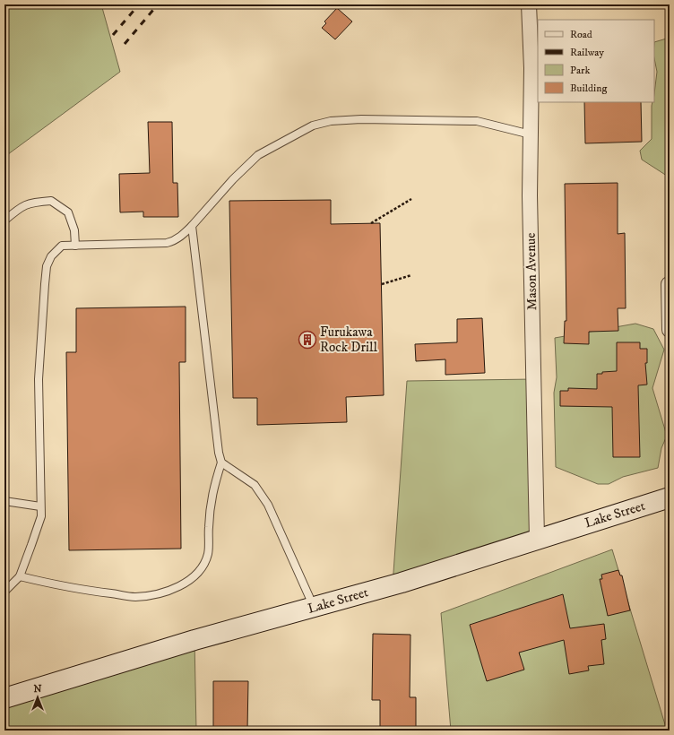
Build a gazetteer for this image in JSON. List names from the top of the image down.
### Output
{
  "streets": {
    "street": ["Mason Avenue", "Lake Street"]
  },
  "crossings": [
    ["Mason Avenue", "Lake Street"]
  ],
  "places": {
    "building": ["Furukawa Rock Drill"]
  },
  "legend": [
    "Road",
    "Railway",
    "Park",
    "Building"
  ],
  "north": "top"
}
